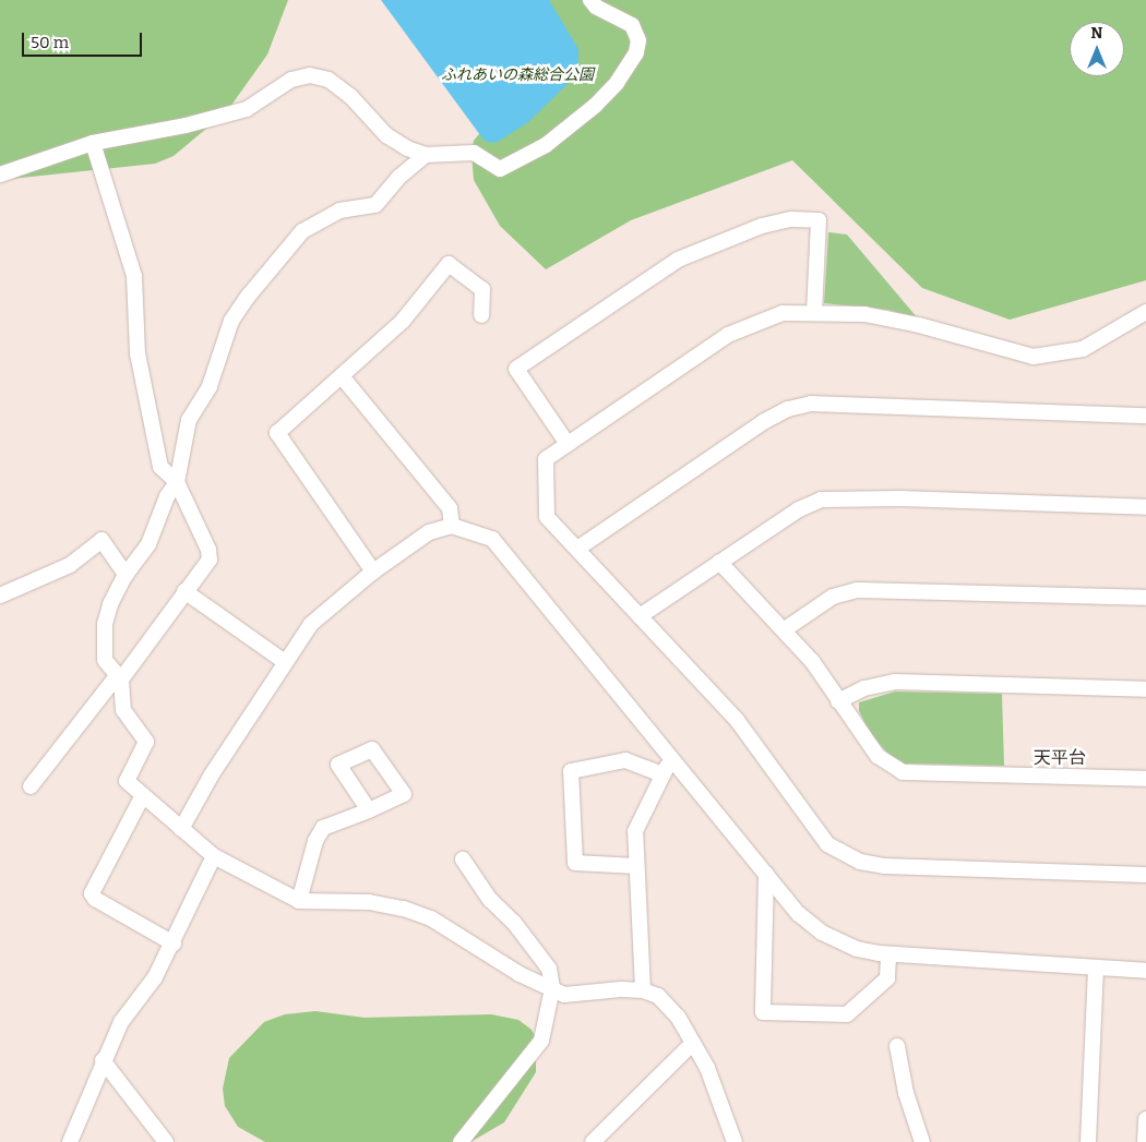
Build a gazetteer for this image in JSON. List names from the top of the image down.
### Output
{
  "districts": ["天平台"],
  "parks": ["ふれあいの森総合公園"],
  "scale_bar": "50 m",
  "north": "top"
}
